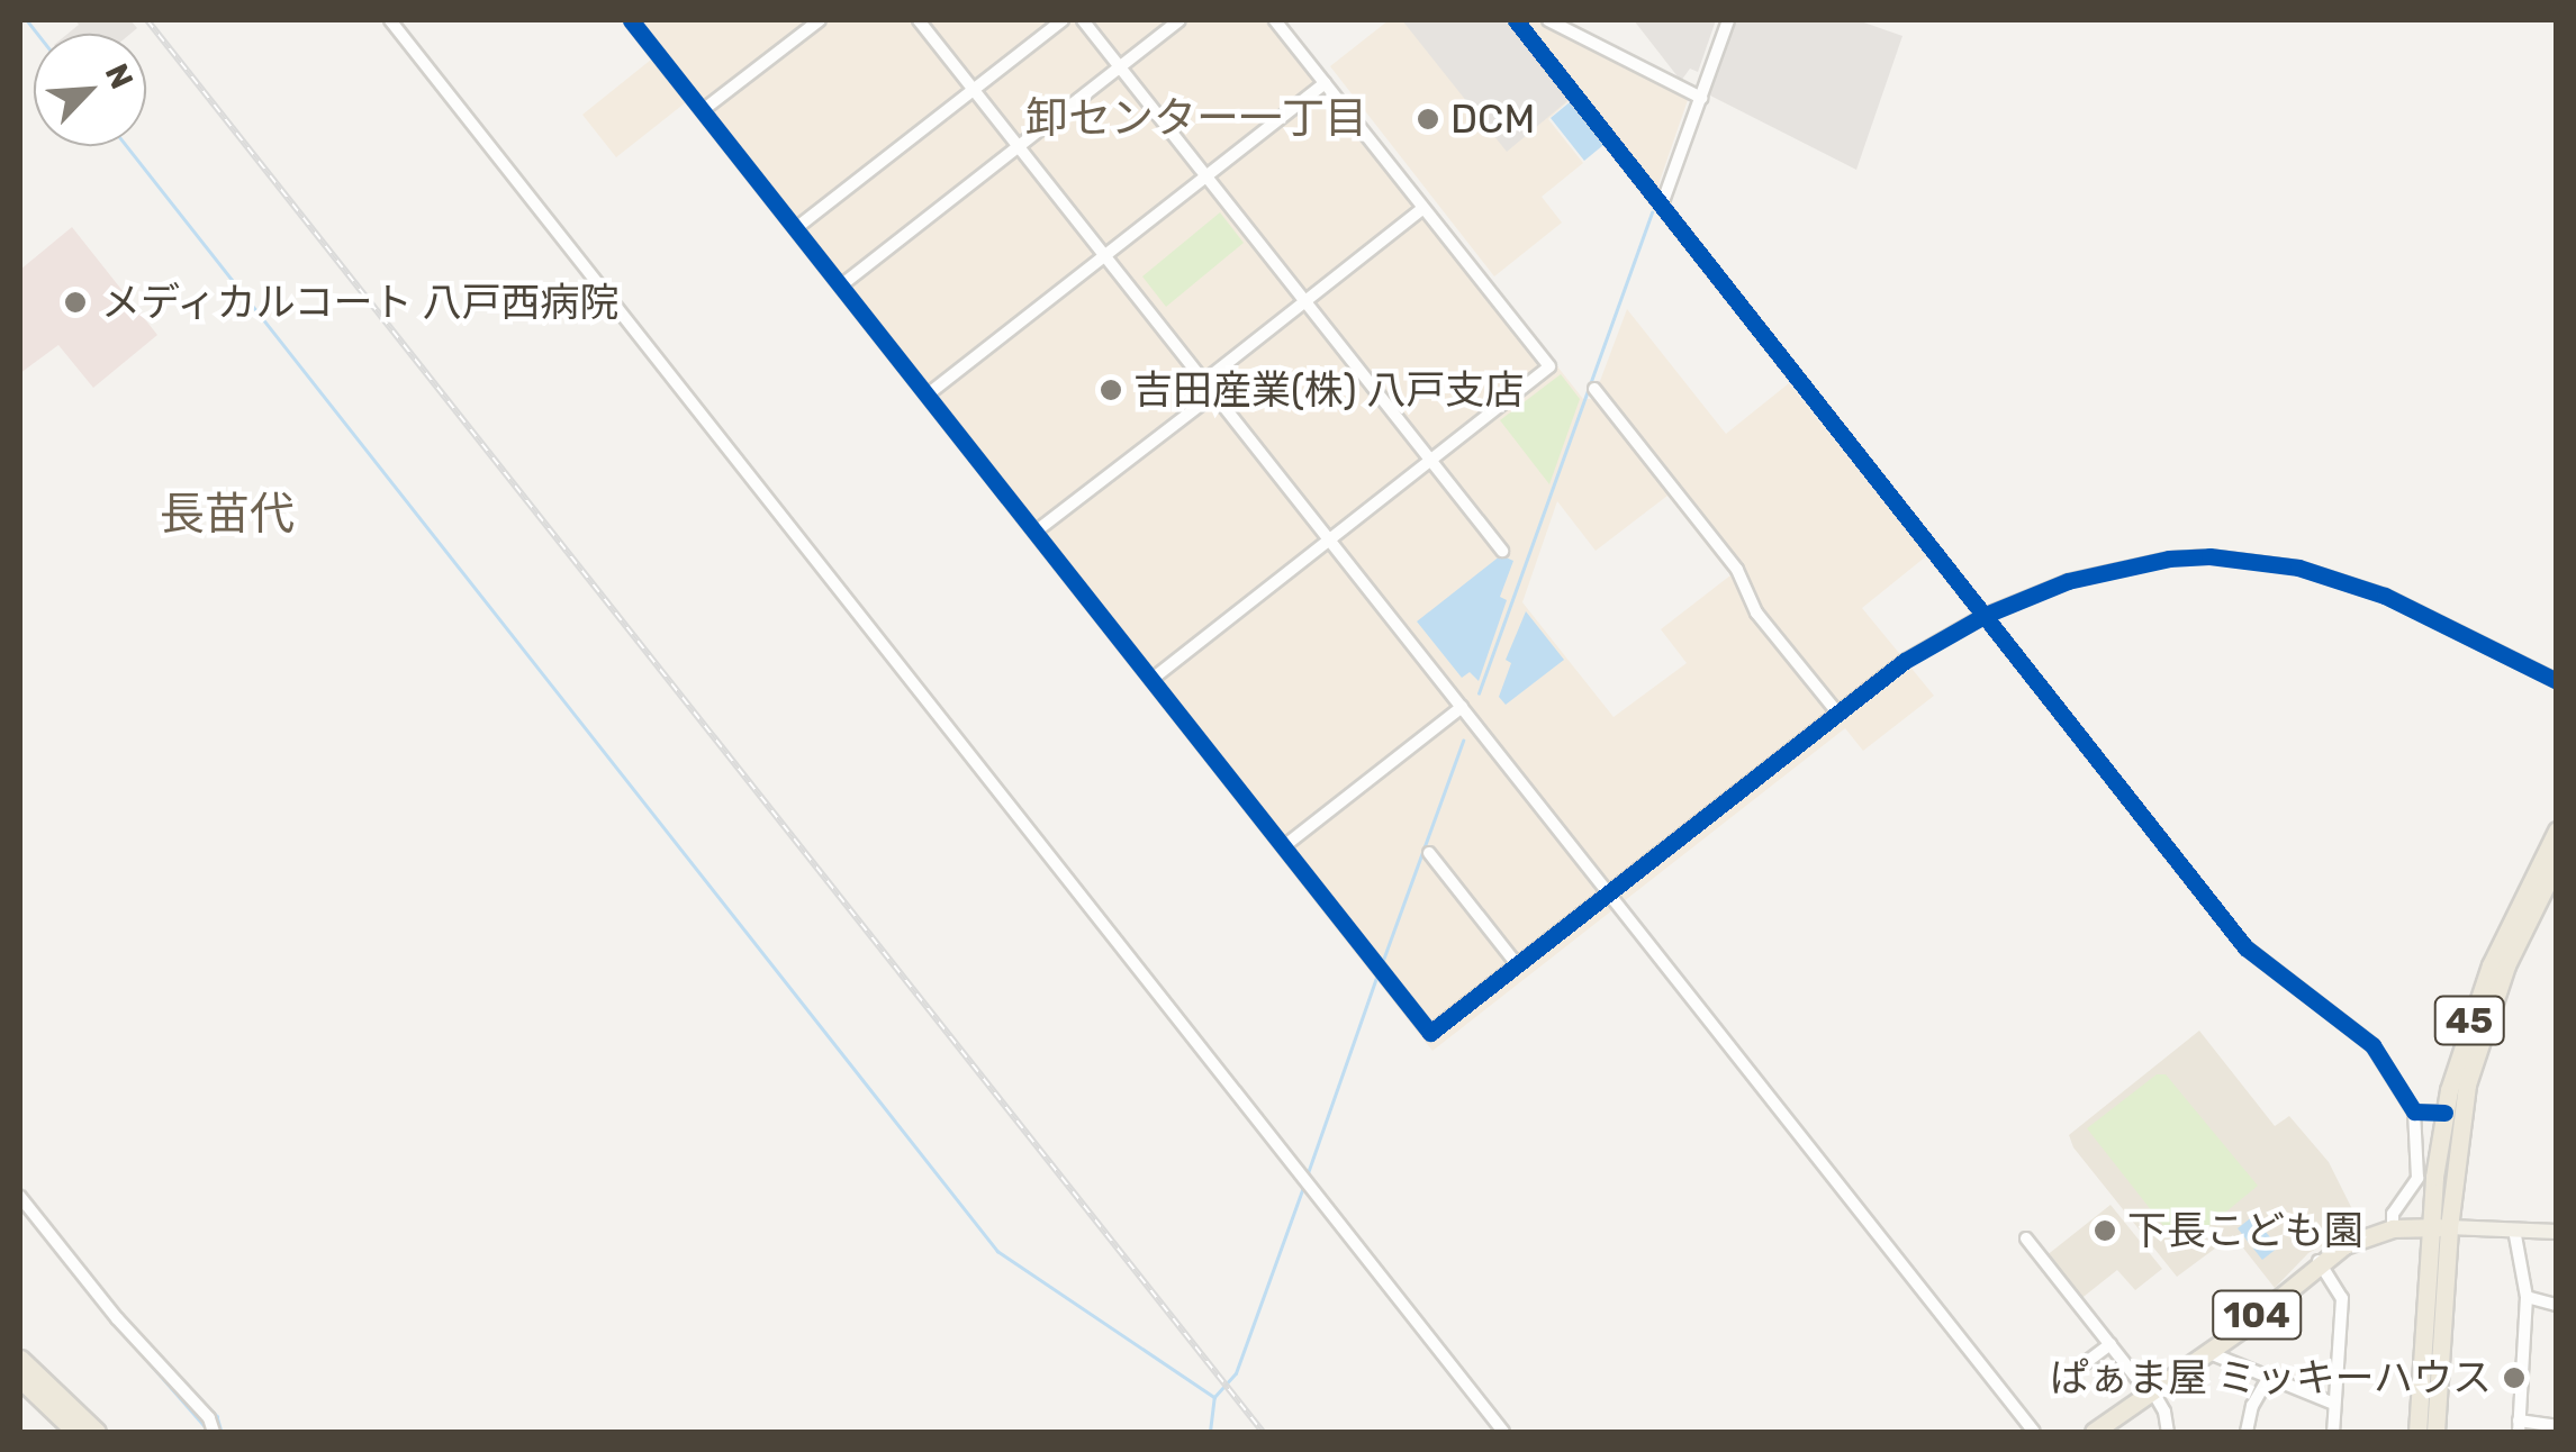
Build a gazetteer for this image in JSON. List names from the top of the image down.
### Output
{
  "streets": {
    "highway": ["45", "104"]
  },
  "crossings": [
    ["45", "104"]
  ],
  "districts": ["卸センター一丁目", "長苗代"],
  "places": [
    "DCM",
    "メディカルコート 八戸西病院",
    "吉田産業(株) 八戸支店",
    "下長こども園",
    "ぱぁま屋 ミッキーハウス"
  ],
  "north": "top right"
}
